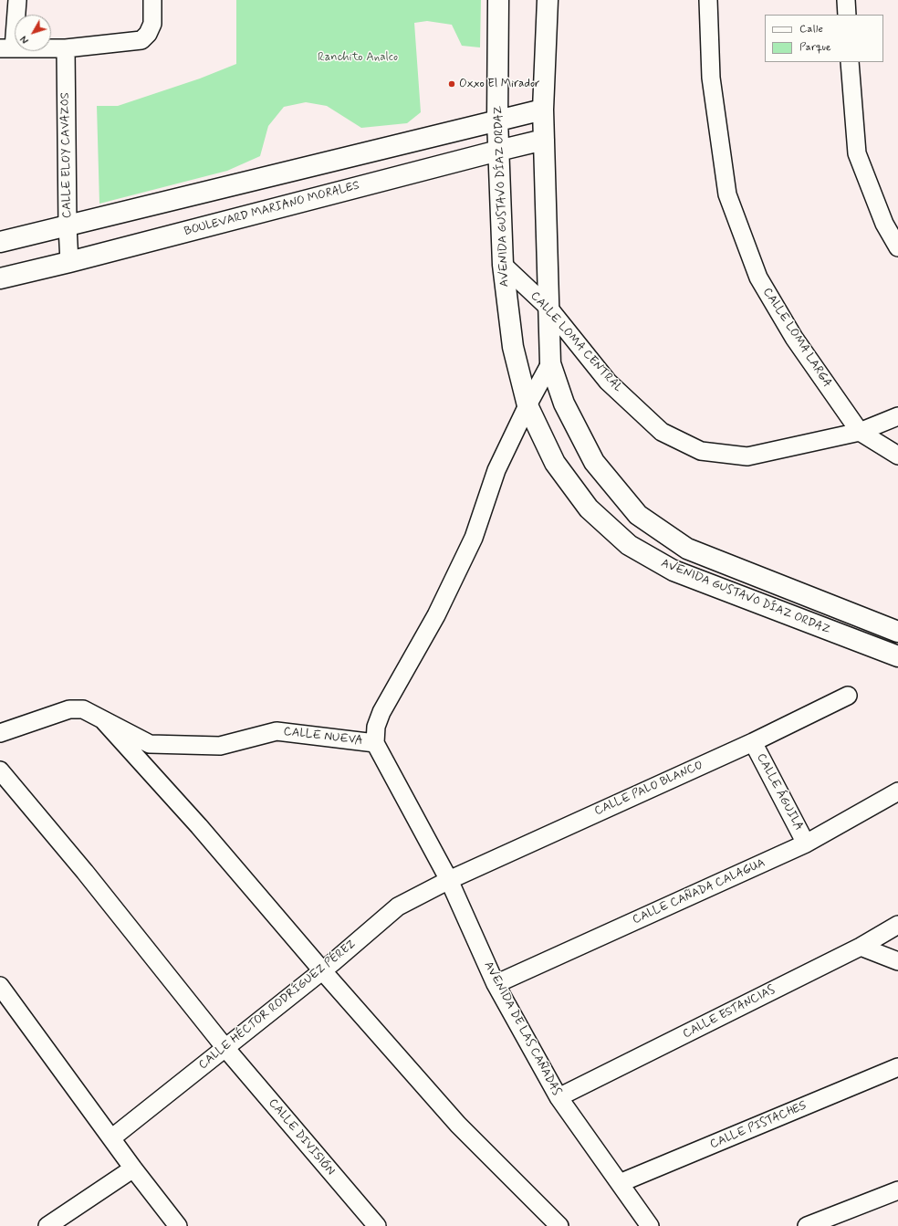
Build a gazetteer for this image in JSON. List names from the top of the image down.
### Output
{
  "streets": {
    "street": [
      "CALLE ELOY CAVAZOS",
      "AVENIDA GUSTAVO DÍAZ ORDAZ",
      "BOULEVARD MARIANO MORALES",
      "CALLE LOMA LARGA",
      "CALLE LOMA CENTRAL",
      "CALLE NUEVA",
      "CALLE PALO BLANCO",
      "CALLE ÁGUILA",
      "CALLE CAÑADA CALAGUA",
      "CALLE HÉCTOR RODRÍGUEZ PÉREZ",
      "CALLE ESTANCIAS",
      "AVENIDA DE LAS CAÑADAS",
      "CALLE PISTACHES",
      "CALLE DIVISIÓN"
    ]
  },
  "crossings": [
    ["CALLE ELOY CAVAZOS", "BOULEVARD MARIANO MORALES"],
    ["AVENIDA GUSTAVO DÍAZ ORDAZ", "BOULEVARD MARIANO MORALES"],
    ["AVENIDA GUSTAVO DÍAZ ORDAZ", "CALLE LOMA CENTRAL"],
    ["CALLE LOMA LARGA", "CALLE LOMA CENTRAL"],
    ["CALLE NUEVA", "AVENIDA DE LAS CAÑADAS"],
    ["CALLE PALO BLANCO", "CALLE ÁGUILA"],
    ["CALLE PALO BLANCO", "CALLE HÉCTOR RODRÍGUEZ PÉREZ"],
    ["CALLE PALO BLANCO", "AVENIDA DE LAS CAÑADAS"],
    ["CALLE ÁGUILA", "CALLE CAÑADA CALAGUA"],
    ["CALLE CAÑADA CALAGUA", "AVENIDA DE LAS CAÑADAS"],
    ["CALLE HÉCTOR RODRÍGUEZ PÉREZ", "AVENIDA DE LAS CAÑADAS"],
    ["CALLE HÉCTOR RODRÍGUEZ PÉREZ", "CALLE DIVISIÓN"],
    ["CALLE ESTANCIAS", "AVENIDA DE LAS CAÑADAS"],
    ["AVENIDA DE LAS CAÑADAS", "CALLE PISTACHES"]
  ],
  "parks": ["Ranchito Analco"],
  "places": ["Oxxo El Mirador"],
  "legend": ["Calle", "Parque"],
  "north": "bottom left"
}
